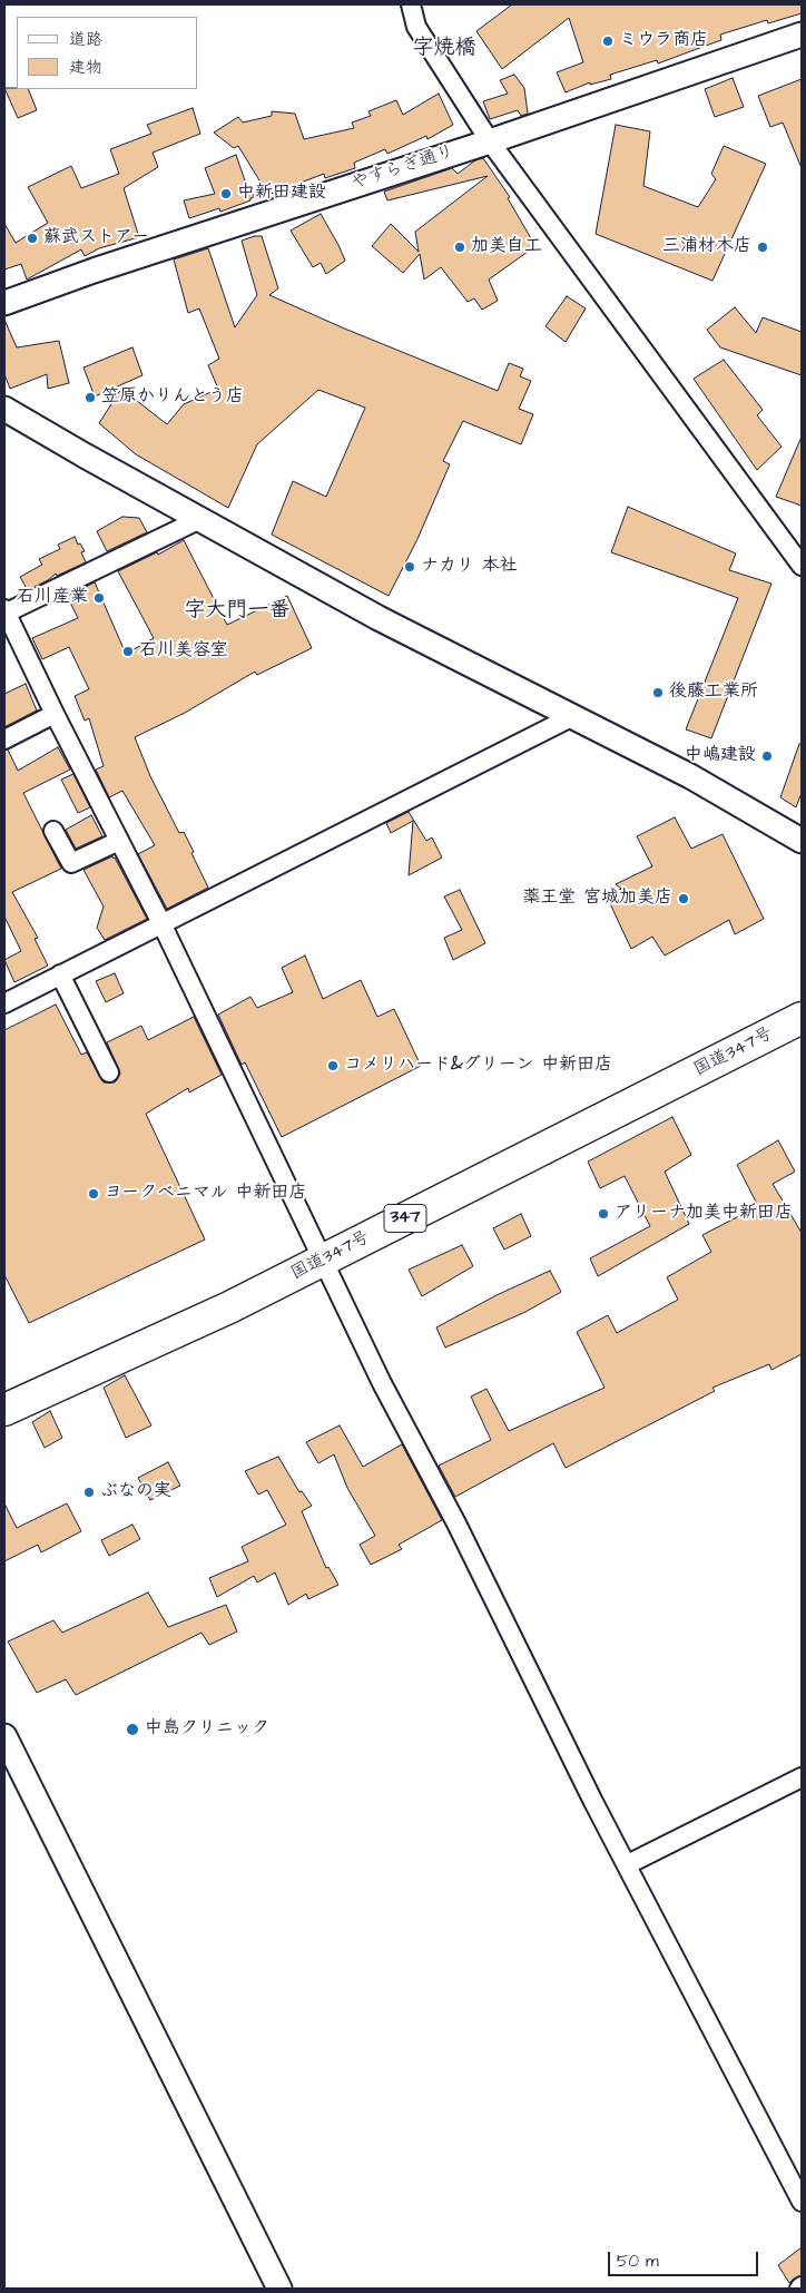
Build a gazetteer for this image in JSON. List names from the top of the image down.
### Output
{
  "streets": {
    "highway": ["国道347号", "347"],
    "street": ["やすらぎ通り"]
  },
  "districts": ["字焼橋", "字大門一番"],
  "places": [
    "ミウラ商店",
    "中新田建設",
    "蘇武ストアー",
    "加美自工",
    "三浦材木店",
    "笠原かりんとう店",
    "ナカリ 本社",
    "石川産業",
    "石川美容室",
    "後藤工業所",
    "中嶋建設",
    "薬王堂 宮城加美店",
    "コメリハード&グリーン 中新田店",
    "ヨークベニマル 中新田店",
    "アリーナ加美中新田店",
    "ぶなの実",
    "中島クリニック"
  ],
  "legend": ["道路", "建物"],
  "scale_bar": "50 m"
}
